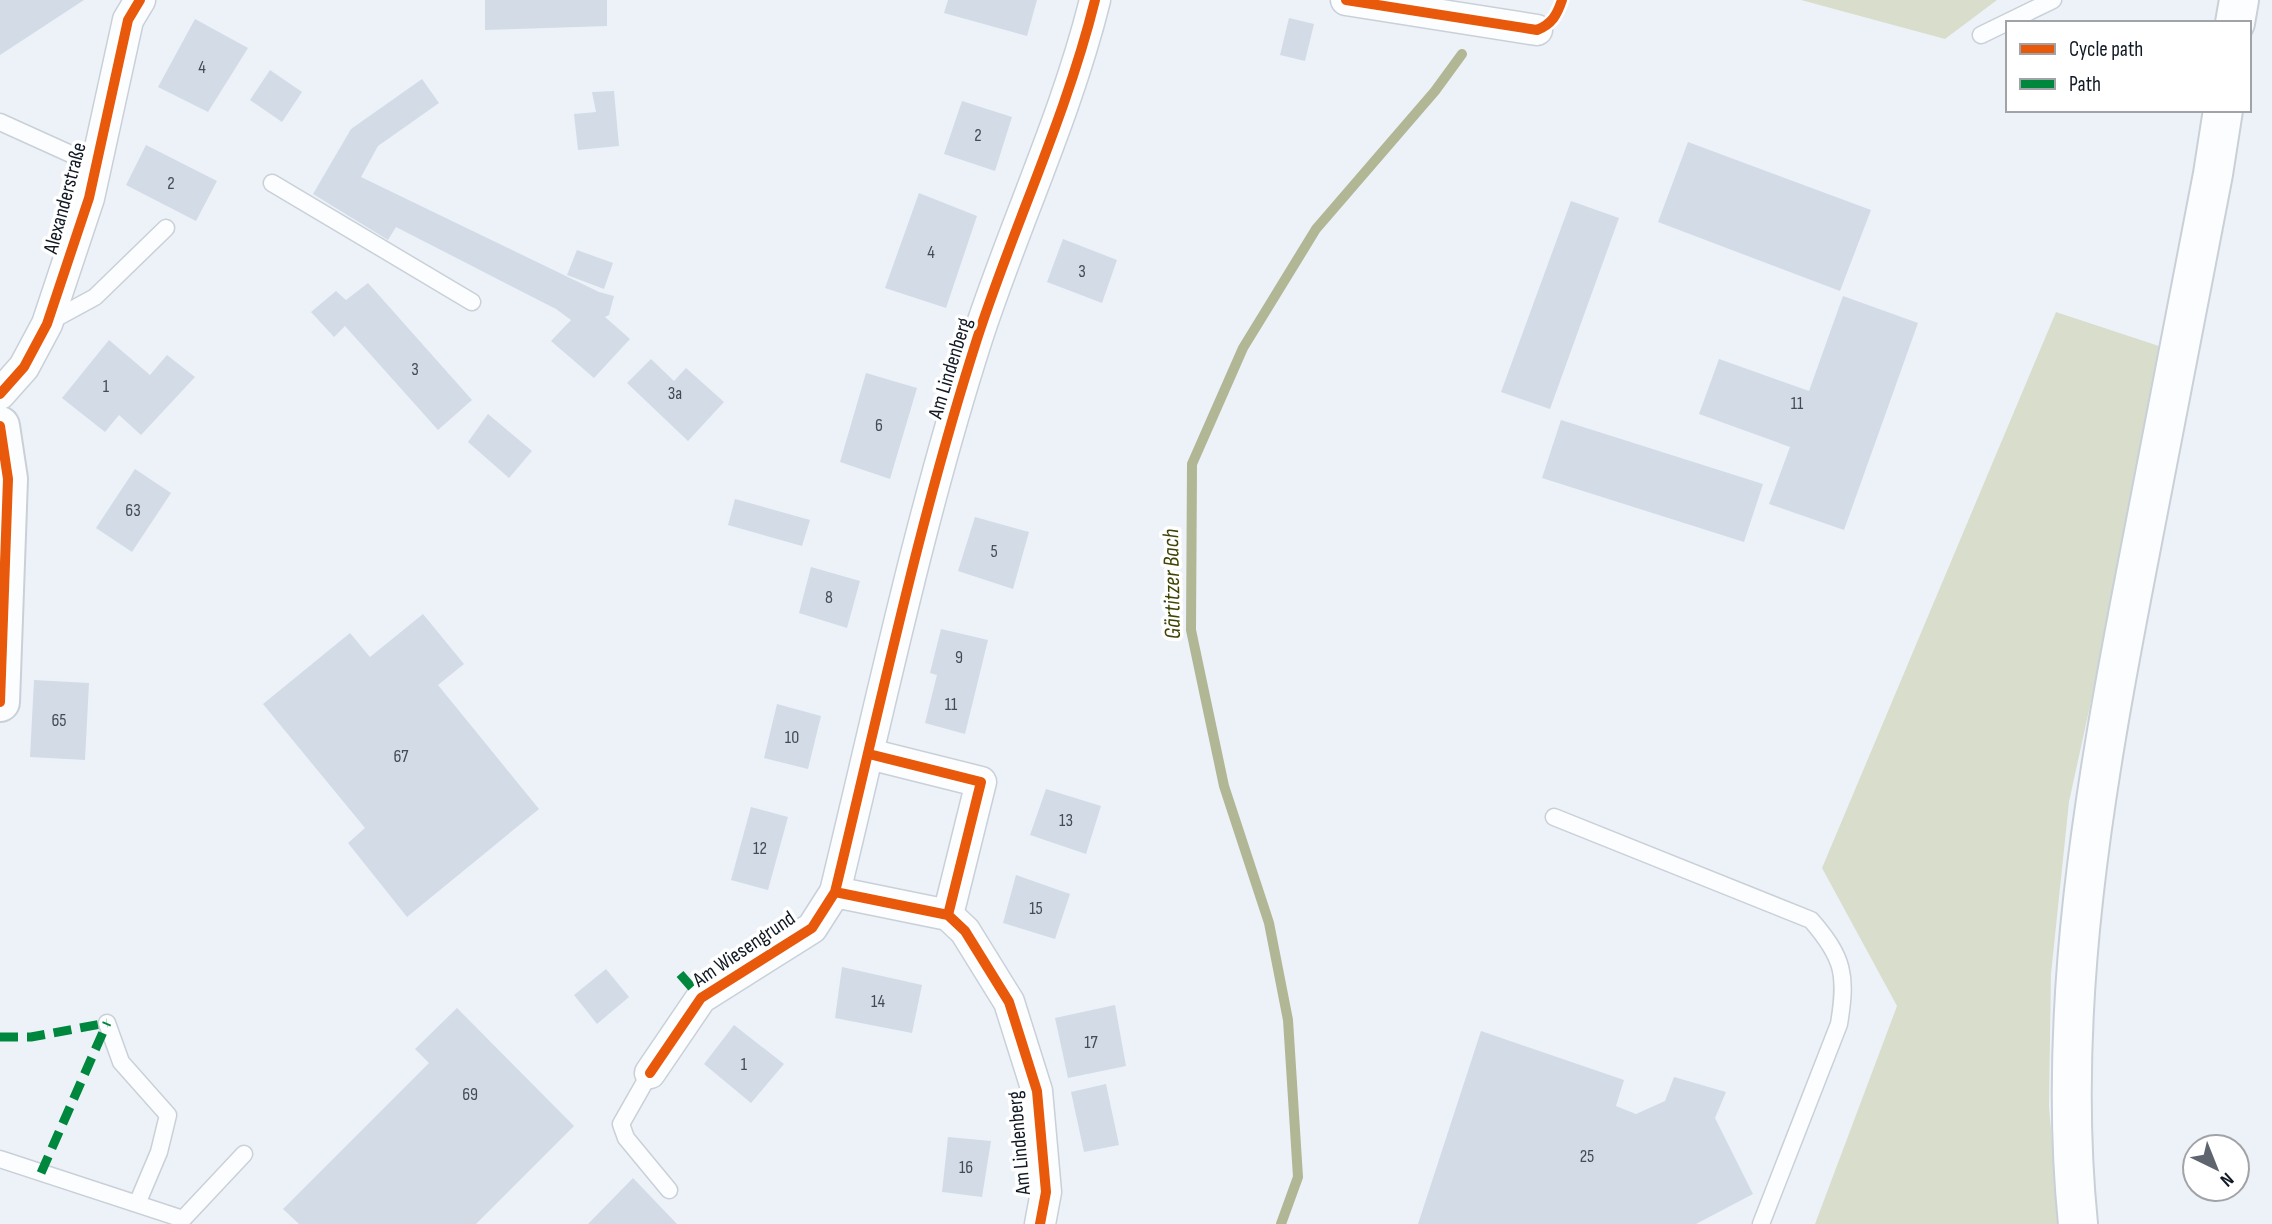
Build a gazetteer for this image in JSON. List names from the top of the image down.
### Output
{
  "streets": {
    "street": ["Alexanderstraße", "Am Lindenberg", "Am Wiesengrund"]
  },
  "crossings": [
    ["Am Lindenberg", "Am Wiesengrund"]
  ],
  "water": ["Gärtitzer Bach"],
  "house_numbers": [
    "4",
    "2",
    "2",
    "4",
    "3",
    "3",
    "1",
    "3a",
    "11",
    "6",
    "63",
    "5",
    "8",
    "9",
    "11",
    "65",
    "10",
    "67",
    "13",
    "12",
    "15",
    "14",
    "17",
    "1",
    "69",
    "25",
    "16"
  ],
  "legend": ["Cycle path", "Path"],
  "north": "bottom right"
}
